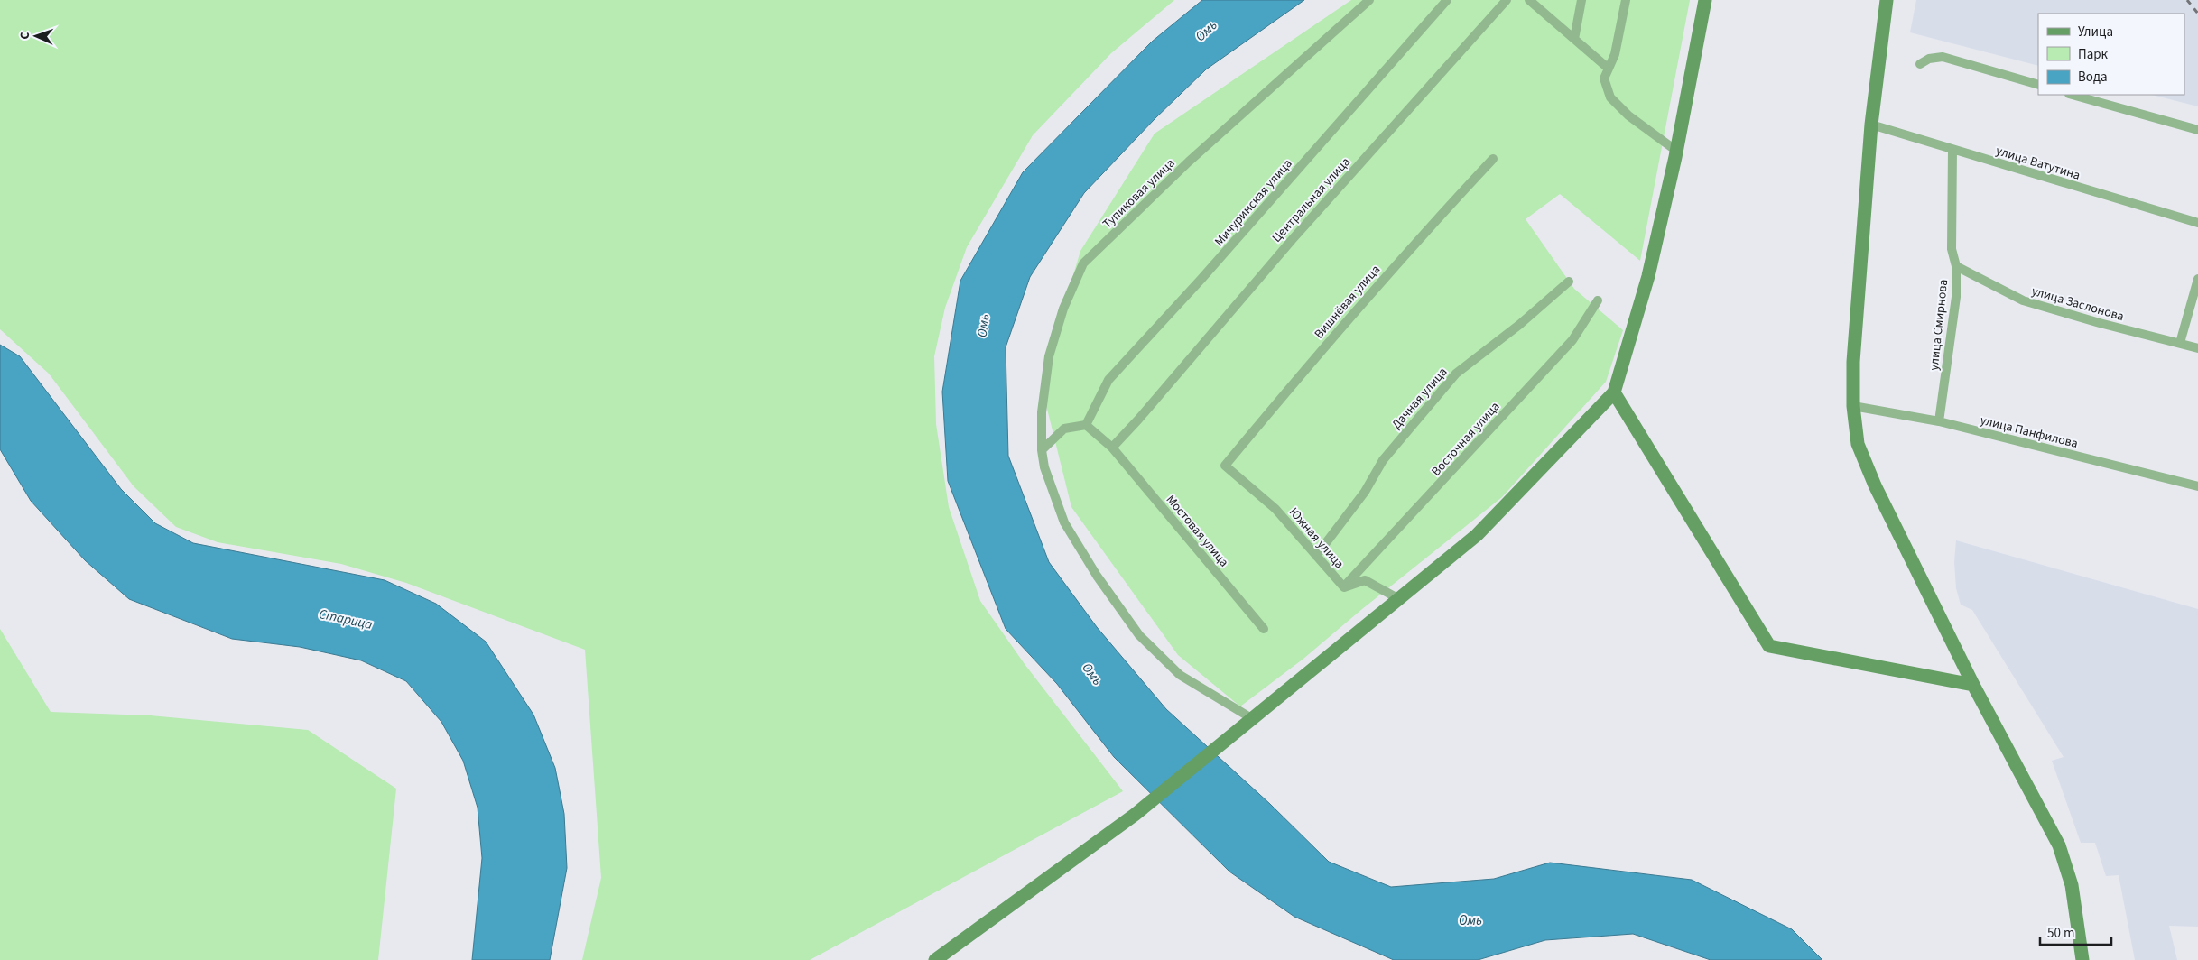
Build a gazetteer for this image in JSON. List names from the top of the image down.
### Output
{
  "streets": {
    "street": [
      "улица Ватутина",
      "Тупиковая улица",
      "Центральная улица",
      "Мичуринская улица",
      "Вишнёвая улица",
      "улица Заслонова",
      "улица Смирнова",
      "Дачная улица",
      "улица Панфилова",
      "Восточная улица",
      "Мостовая улица",
      "Южная улица"
    ]
  },
  "crossings": [
    ["улица Ватутина", "улица Смирнова"],
    ["Центральная улица", "Мостовая улица"],
    ["Мичуринская улица", "Мостовая улица"],
    ["Вишнёвая улица", "Южная улица"],
    ["улица Заслонова", "улица Смирнова"],
    ["улица Смирнова", "улица Панфилова"],
    ["Дачная улица", "Южная улица"],
    ["Восточная улица", "Южная улица"]
  ],
  "water": ["Омь", "Старица"],
  "legend": ["Улица", "Парк", "Вода"],
  "scale_bar": "50 m",
  "north": "left"
}
